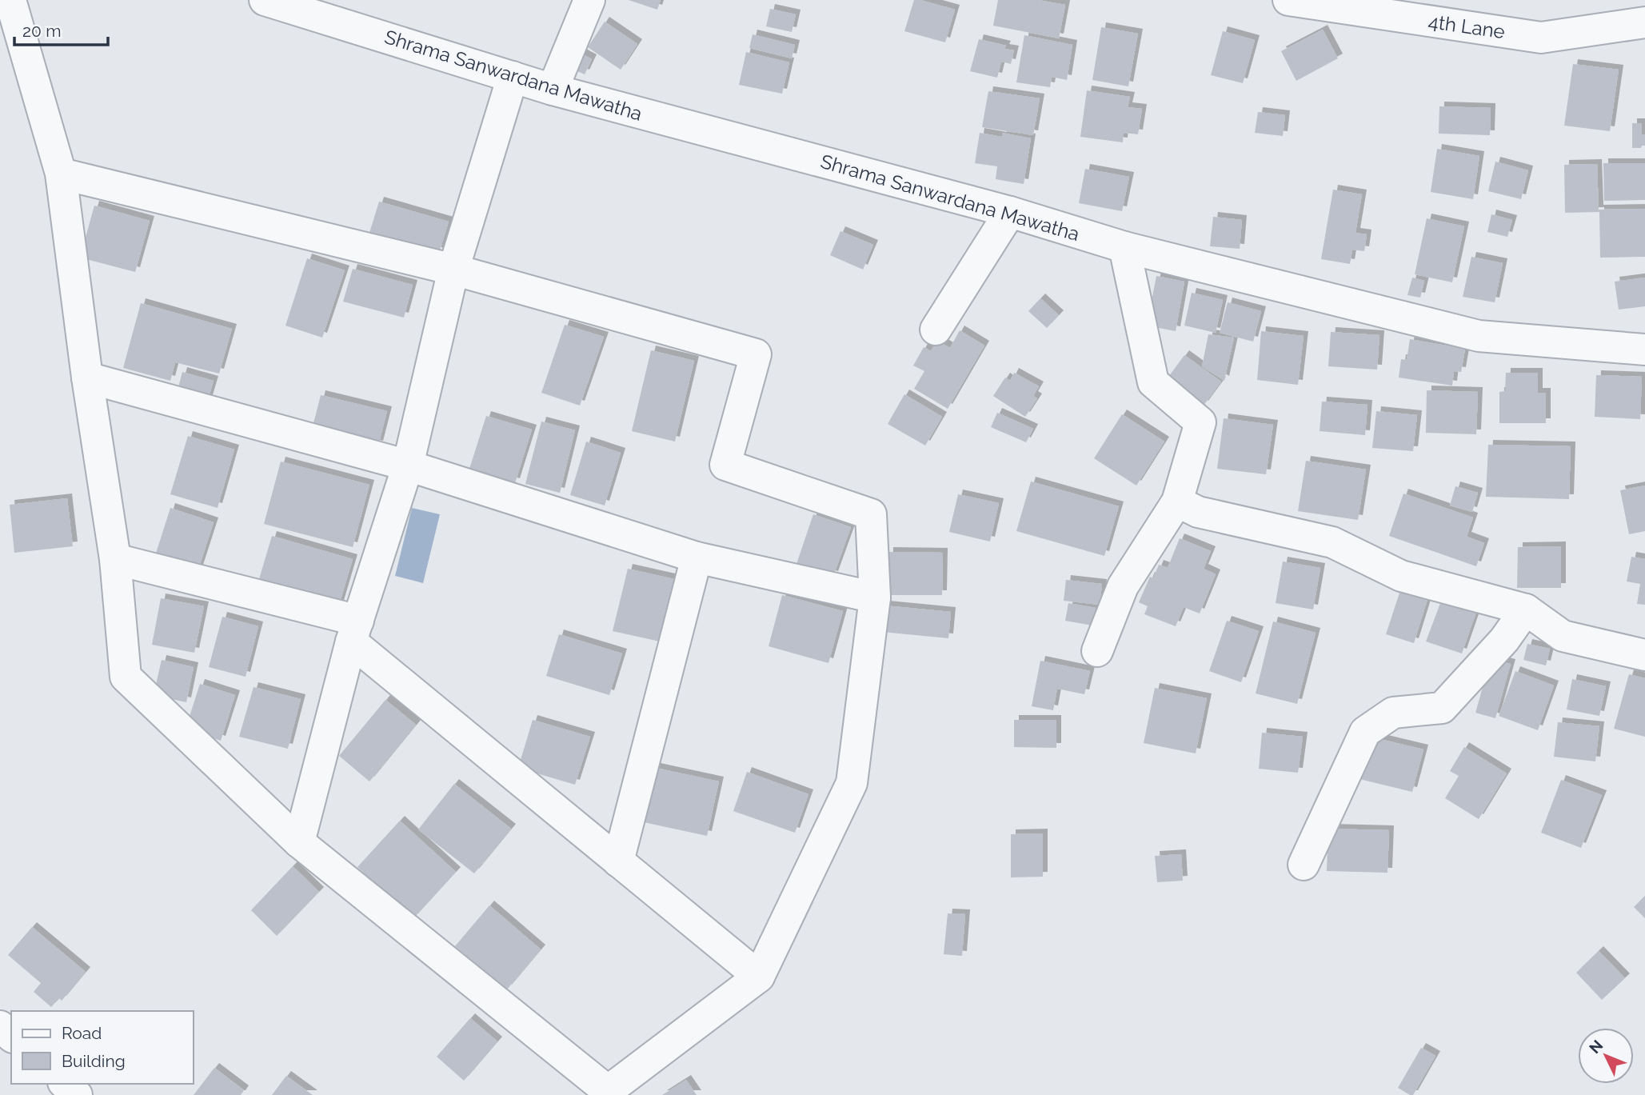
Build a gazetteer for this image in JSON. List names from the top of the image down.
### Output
{
  "streets": {
    "street": ["4th Lane", "Shrama Sanwardana Mawatha"]
  },
  "legend": ["Road", "Building"],
  "scale_bar": "20 m",
  "north": "top left"
}
